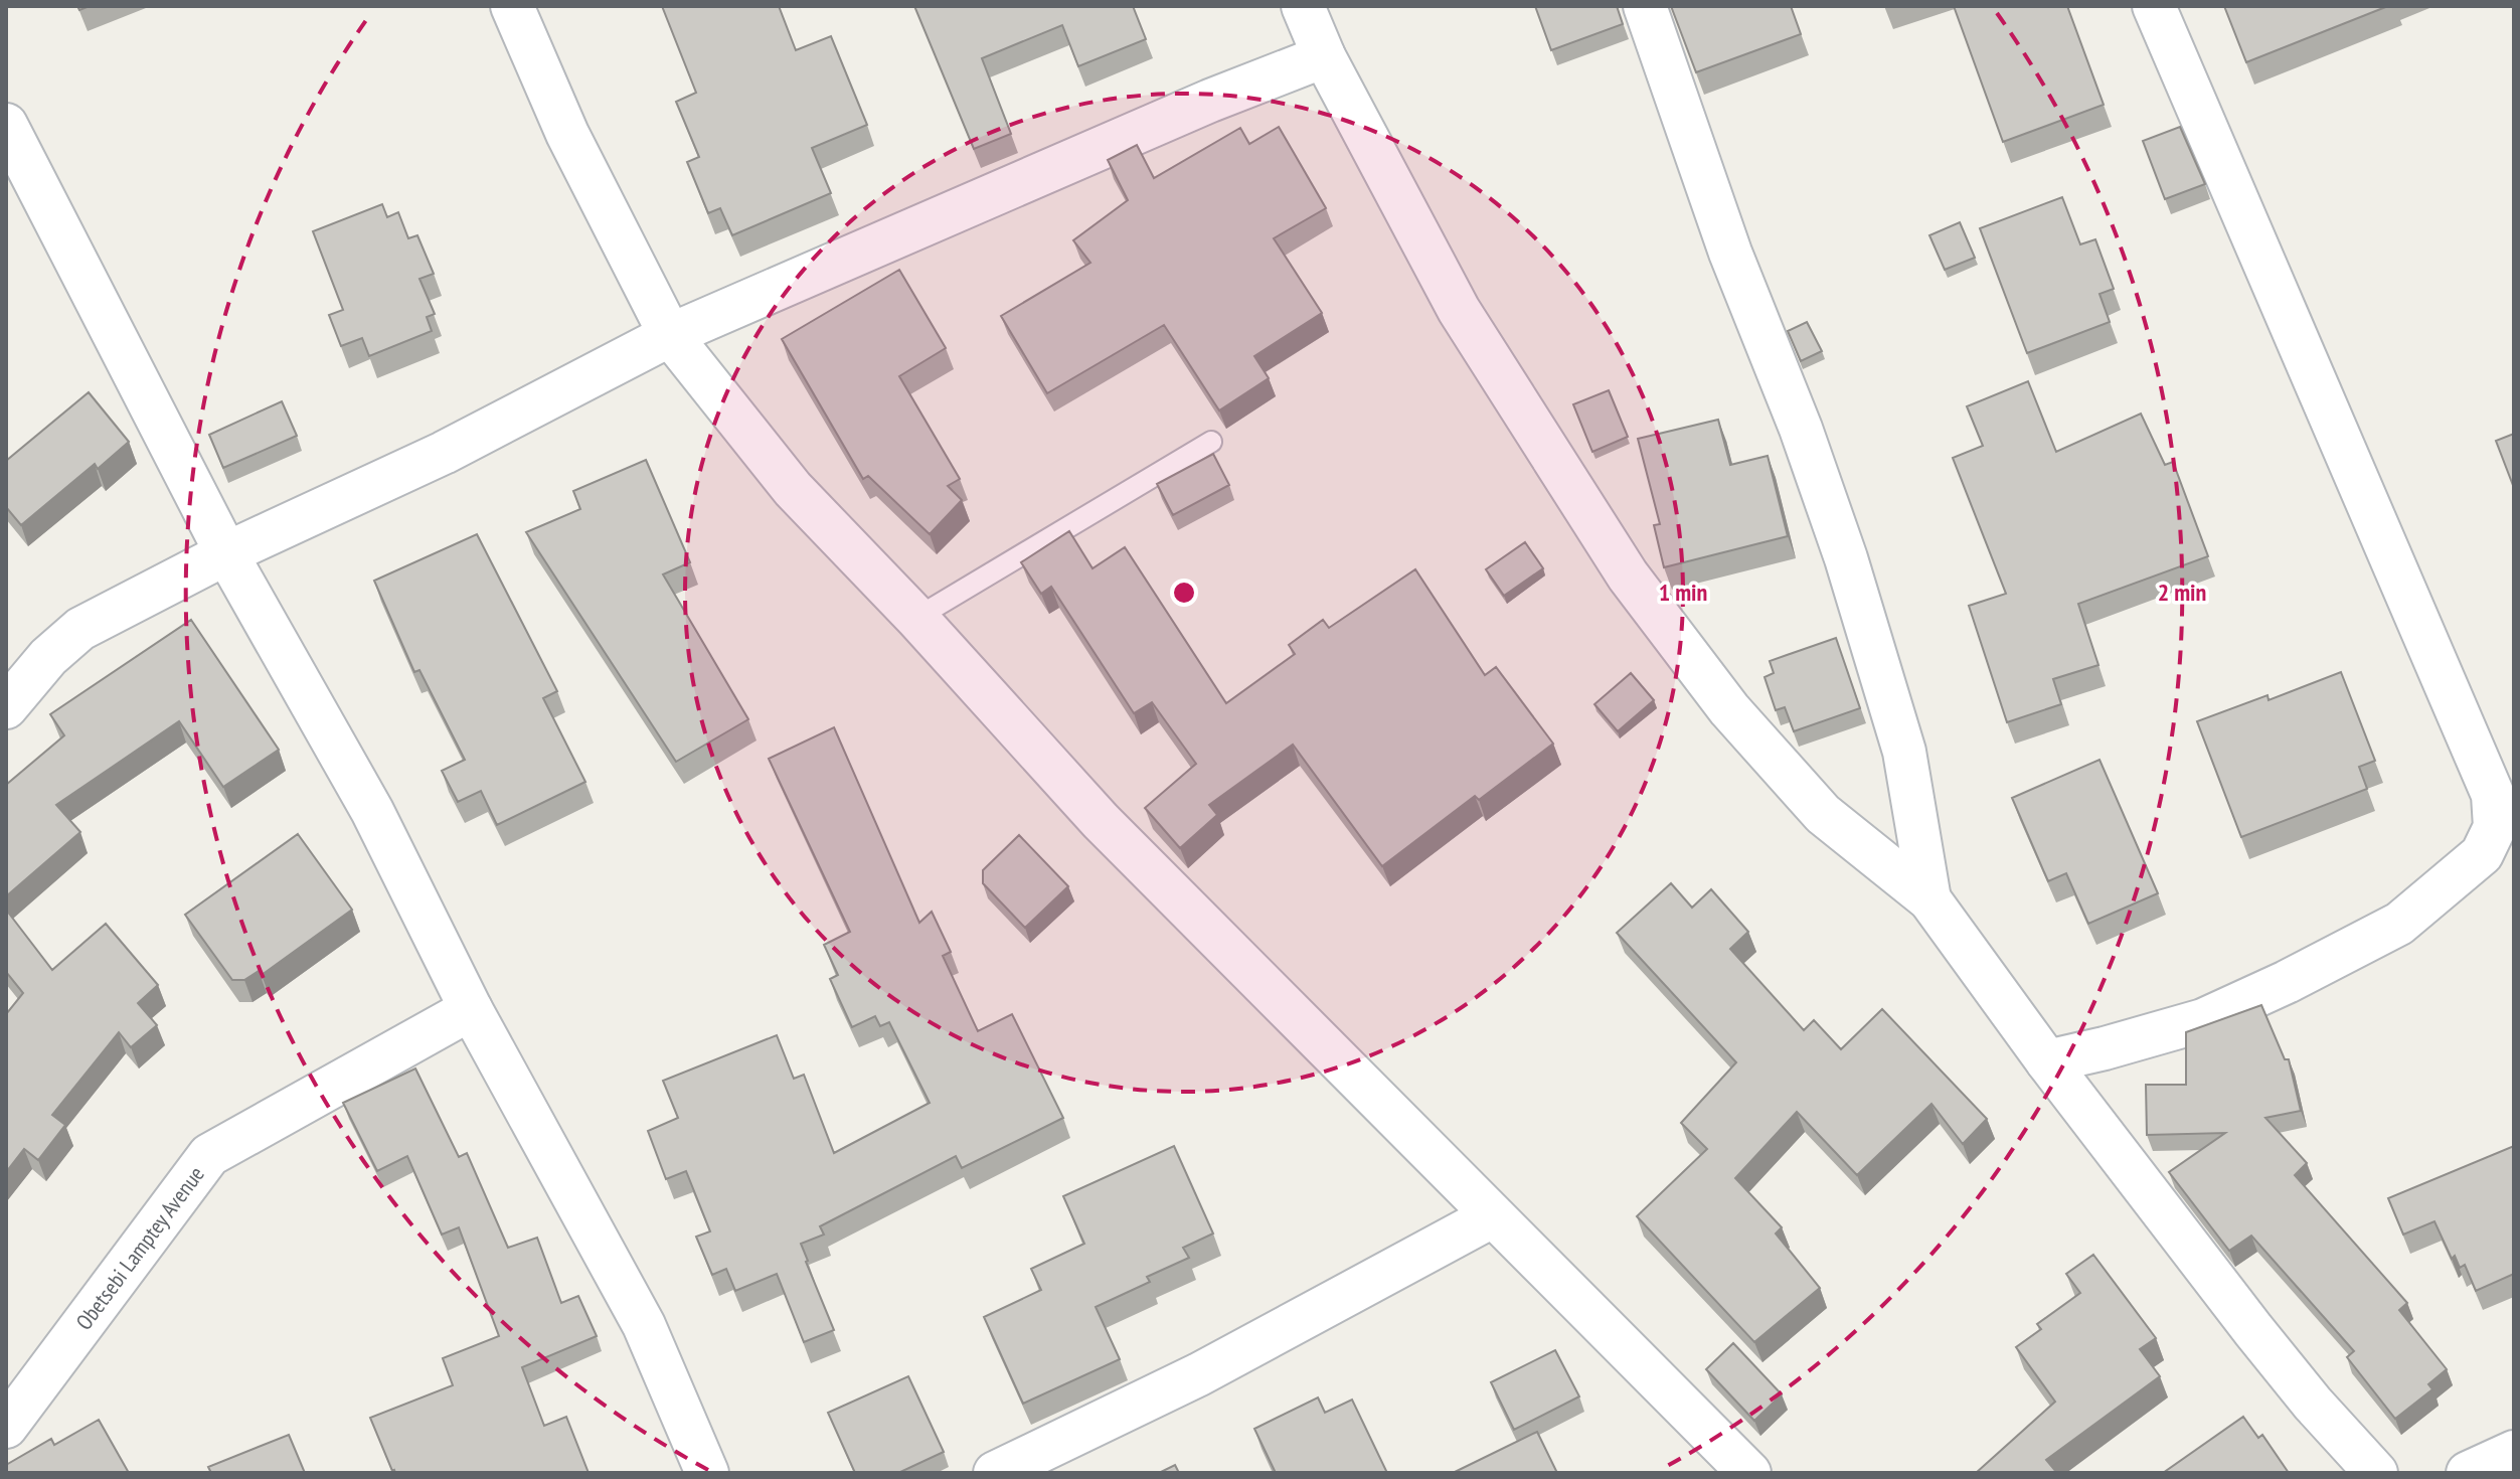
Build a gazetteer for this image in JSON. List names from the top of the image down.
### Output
{
  "streets": {
    "street": ["Obetsebi Lamptey Avenue"]
  },
  "rings": ["1 min", "2 min"]
}
